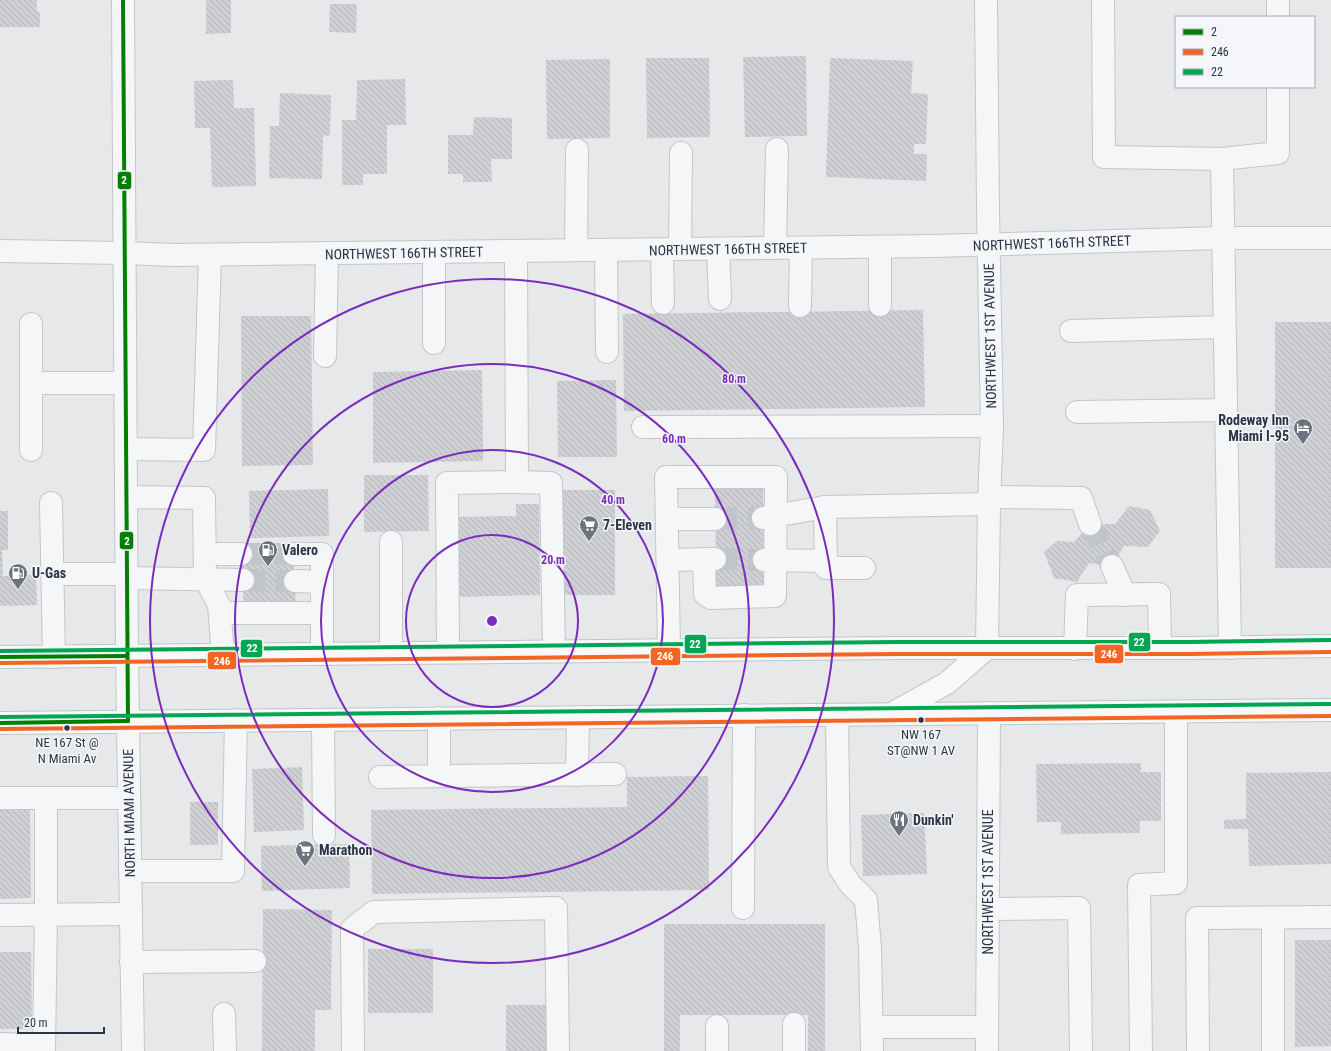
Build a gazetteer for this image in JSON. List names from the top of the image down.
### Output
{
  "streets": {
    "street": ["NORTHWEST 166TH STREET", "NORTHWEST 1ST AVENUE", "NORTH MIAMI AVENUE"]
  },
  "crossings": [
    ["NORTHWEST 166TH STREET", "NORTHWEST 1ST AVENUE"],
    ["NORTHWEST 166TH STREET", "NORTH MIAMI AVENUE"]
  ],
  "places": {
    "hotel": ["Rodeway Inn Miami I-95"],
    "supermarket": ["7-Eleven", "Marathon"],
    "fuel station": ["Valero", "U-Gas"],
    "other": ["NW 167 ST@NW 1 AV", "NE 167 St @ N Miami Av"],
    "restaurant": ["Dunkin'"]
  },
  "lines": ["transit line 2", "transit line 22", "transit line 246"],
  "legend": ["2", "246", "22"],
  "scale_bar": "20 m",
  "rings": [
    "80 m",
    "60 m",
    "40 m",
    "20 m"
  ]
}
